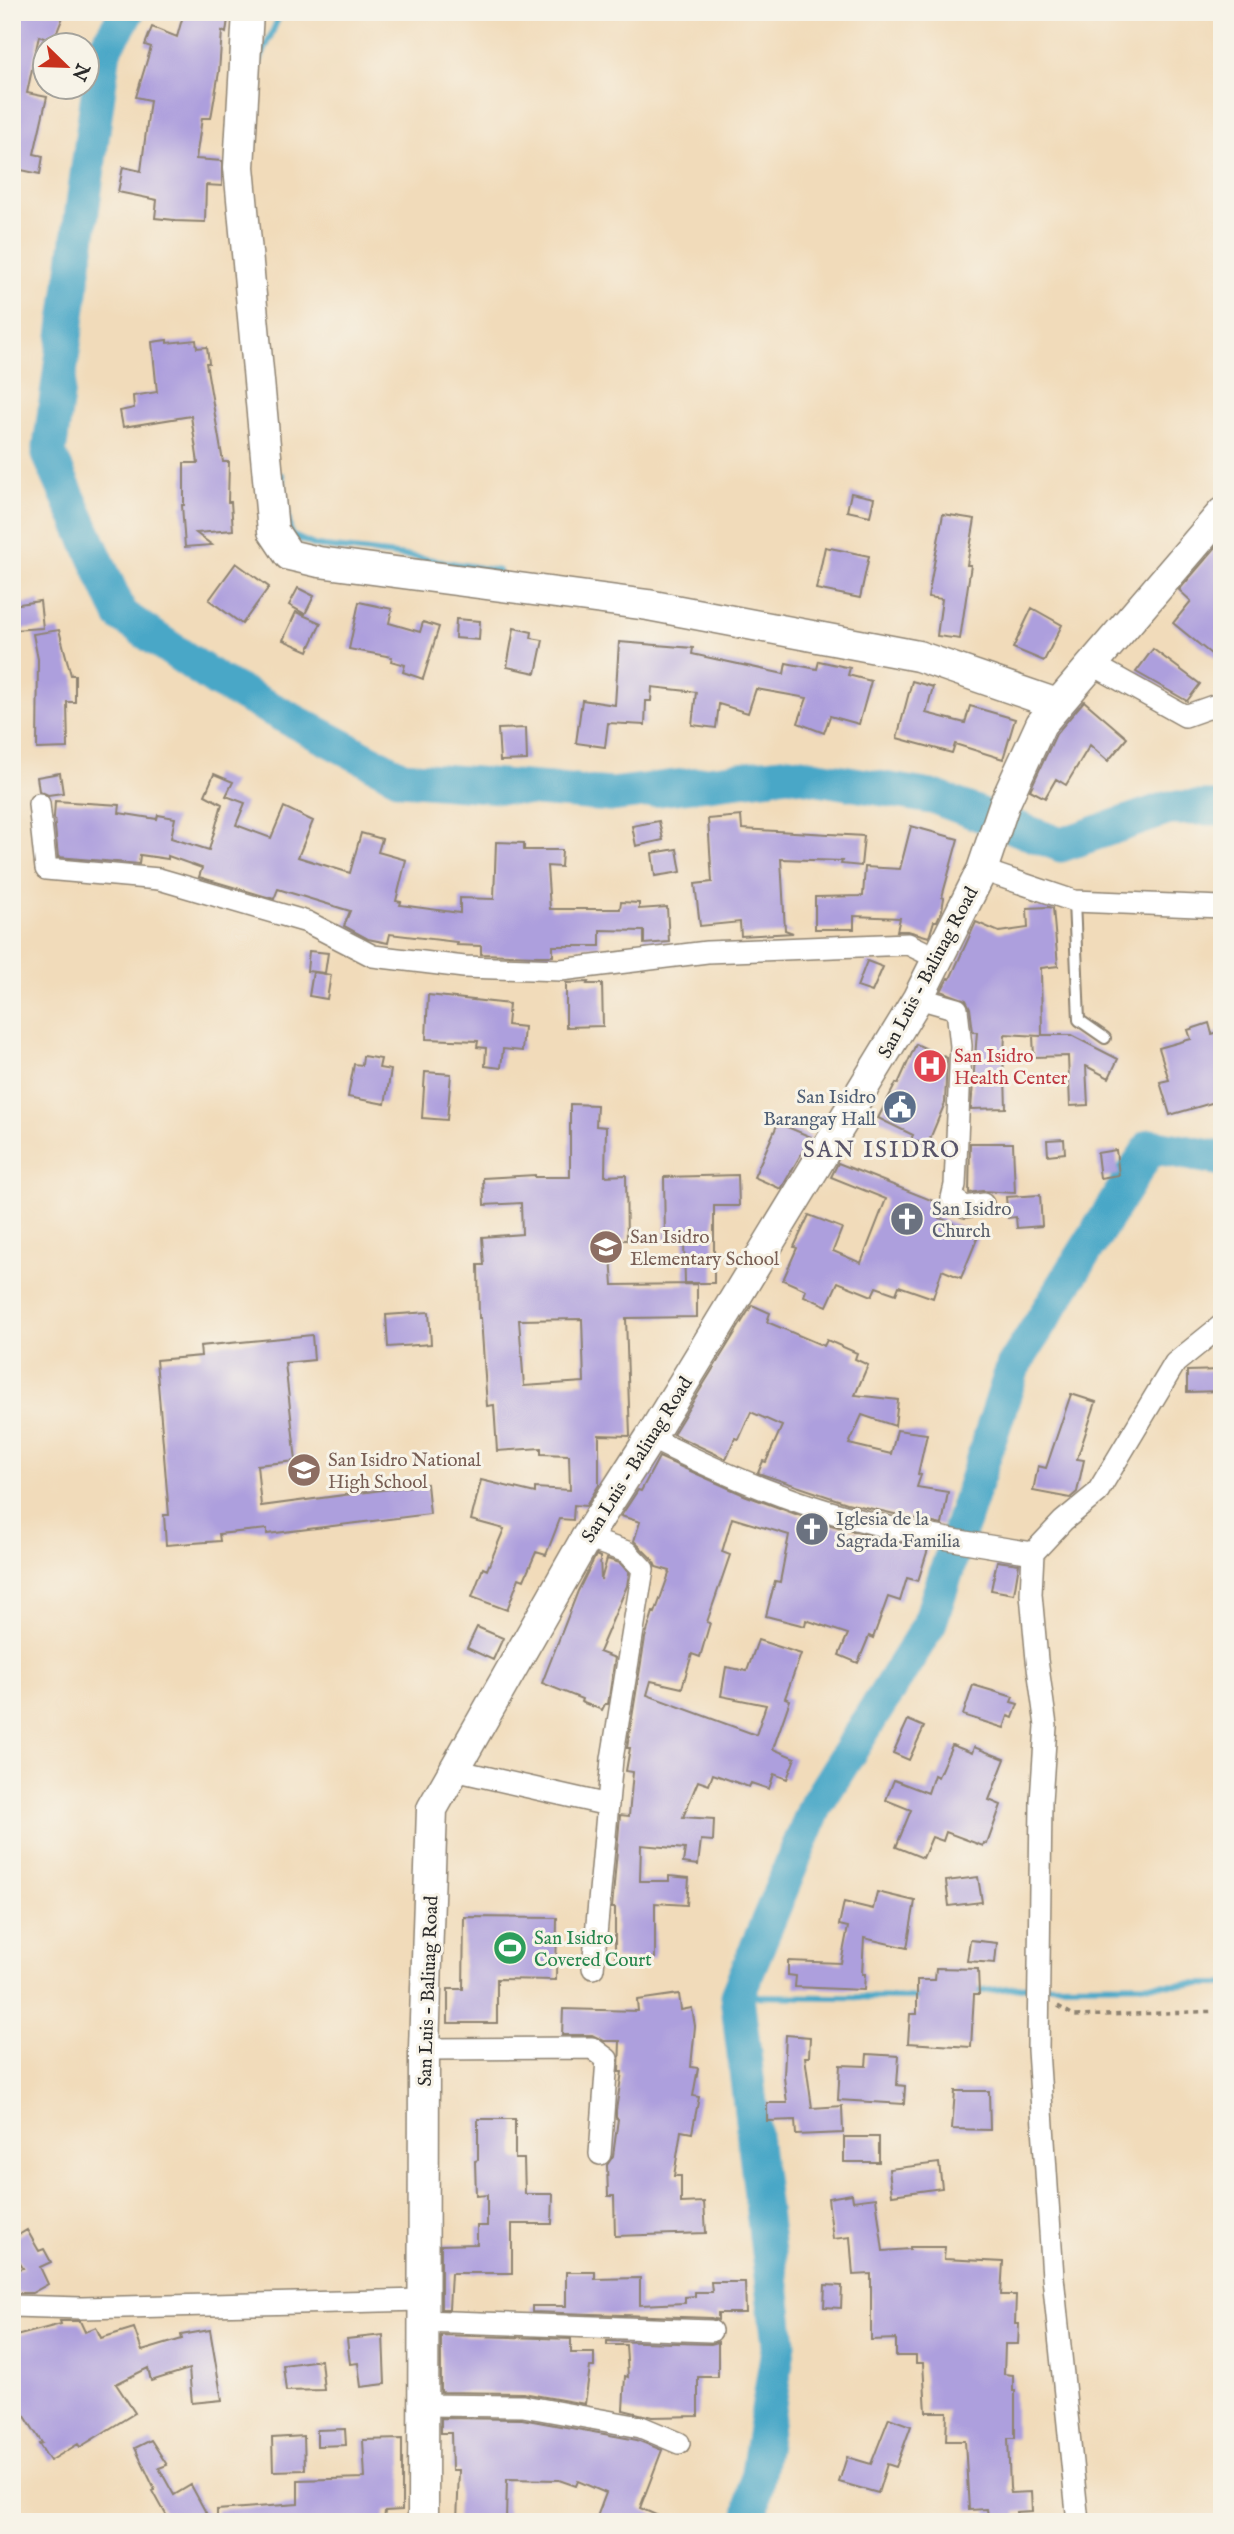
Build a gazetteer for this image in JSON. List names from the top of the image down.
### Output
{
  "streets": {
    "main road": ["San Luis - Baliuag Road"]
  },
  "districts": ["SAN ISIDRO"],
  "places": {
    "hospital": ["San Isidro Health Center"],
    "public building": ["San Isidro Barangay Hall"],
    "church": ["San Isidro Church", "Iglesia de la Sagrada Familia"],
    "school or university": ["San Isidro Elementary School", "San Isidro National High School"],
    "sports": ["San Isidro Covered Court"]
  },
  "north": "bottom right"
}
